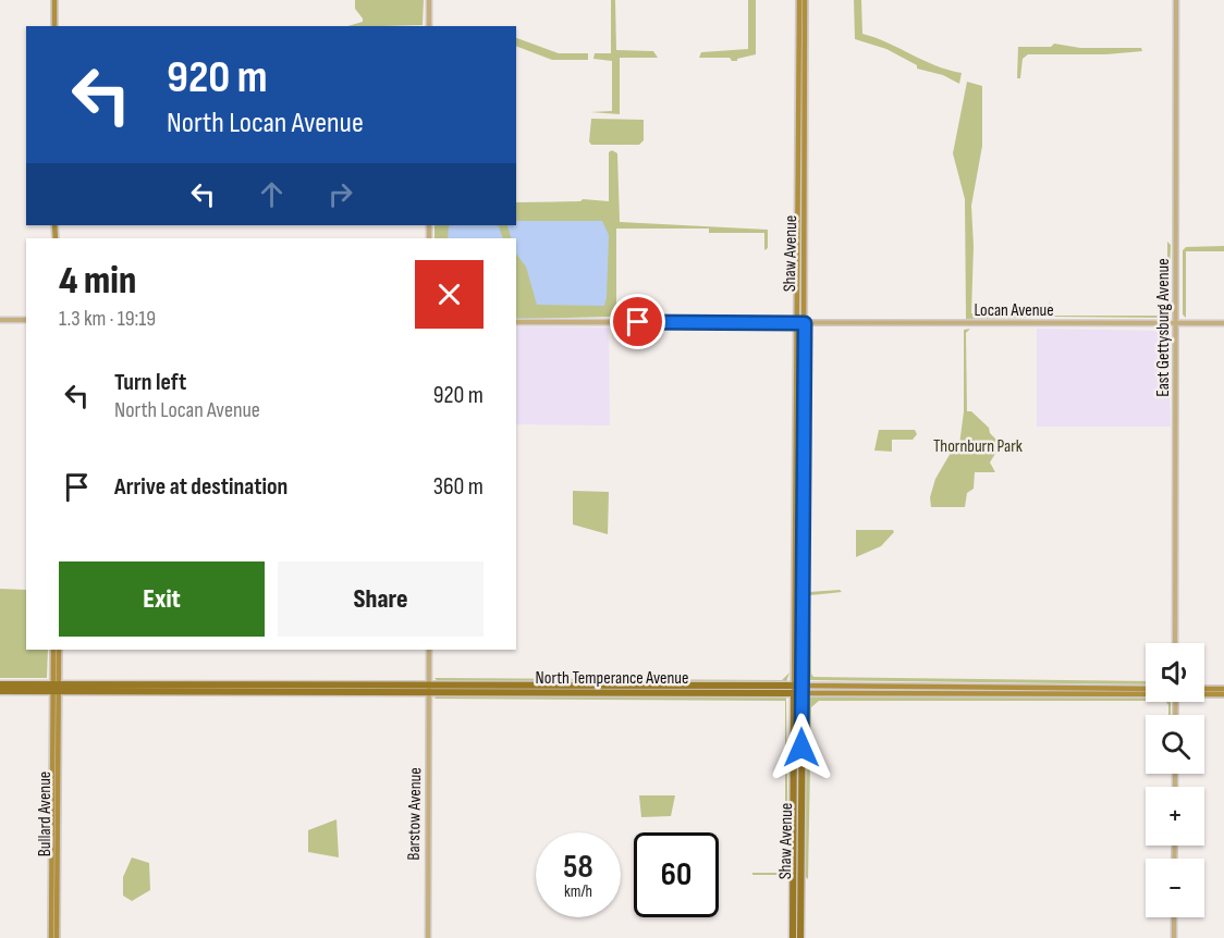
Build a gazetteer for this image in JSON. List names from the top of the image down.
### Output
{
  "streets": {
    "main road": ["Shaw Avenue", "North Temperance Avenue", "Bullard Avenue"],
    "street": ["Locan Avenue", "East Gettysburg Avenue", "Barstow Avenue"]
  },
  "crossings": [
    ["Shaw Avenue", "Locan Avenue"],
    ["Shaw Avenue", "North Temperance Avenue"],
    ["Locan Avenue", "East Gettysburg Avenue"],
    ["North Temperance Avenue", "Bullard Avenue"],
    ["North Temperance Avenue", "Barstow Avenue"]
  ],
  "parks": ["Thornburn Park"],
  "page": {
    "turn": ["920 m", "North Locan Avenue"],
    "heading": ["4 min", "1.3 km · 19:19"],
    "list": [
      {
        "name": "Turn left",
        "note": "North Locan Avenue",
        "value": "920 m"
      },
      {
        "name": "Arrive at destination",
        "value": "360 m"
      }
    ],
    "buttons": ["Exit", "Share"],
    "map_buttons": ["+", "−"],
    "speed": "58 km/h",
    "limit": "60"
  }
}
